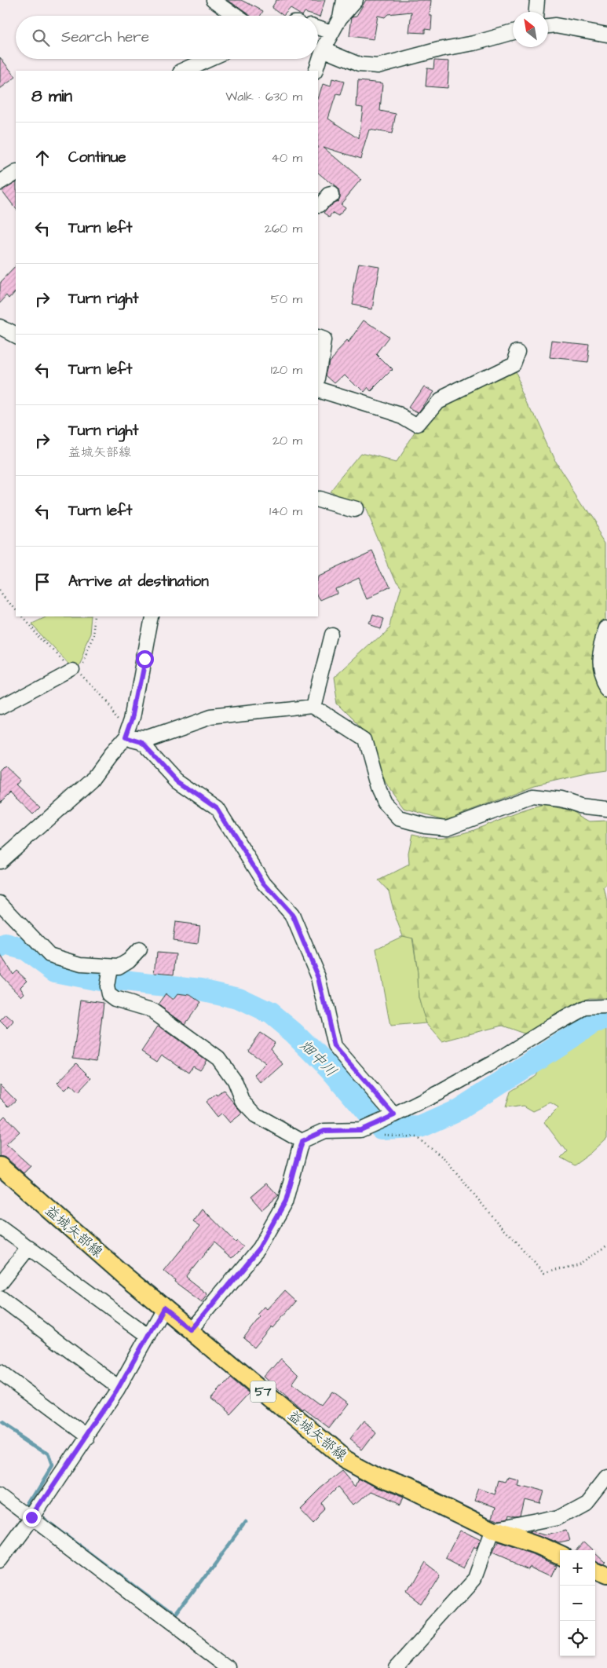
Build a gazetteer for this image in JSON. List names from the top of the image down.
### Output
{
  "streets": {
    "main road": ["益城矢部線", "57"]
  },
  "water": ["畑中川"],
  "north": "top left",
  "page": {
    "search": "Search here",
    "heading": ["8 min", "Walk · 630 m"],
    "list": [
      ["Continue", "40 m"],
      ["Turn left", "260 m"],
      ["Turn right", "50 m"],
      ["Turn left", "120 m"],
      ["Turn right", "益城矢部線", "20 m"],
      ["Turn left", "140 m"],
      "Arrive at destination"
    ],
    "map_buttons": ["+", "−"]
  }
}
